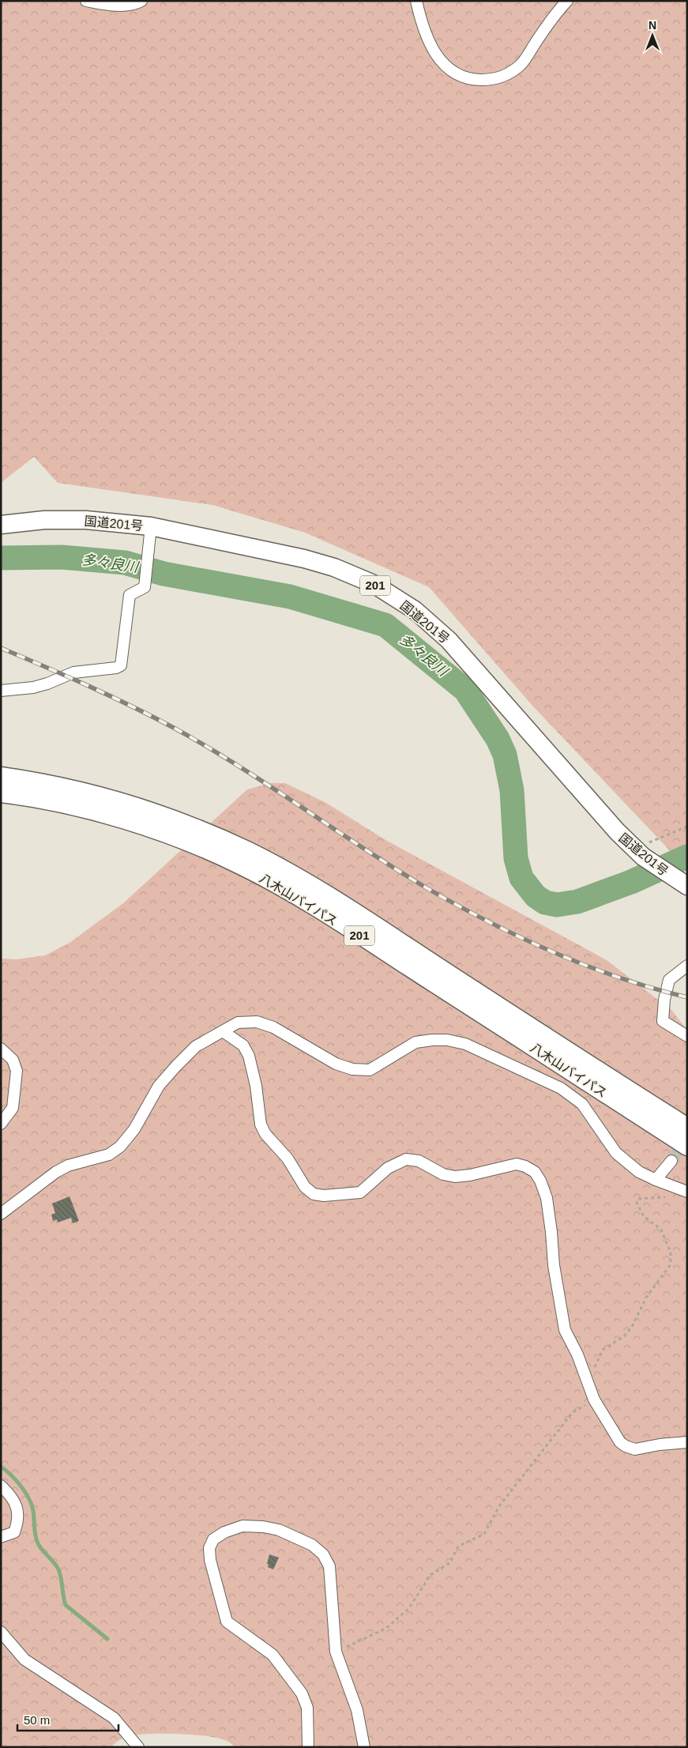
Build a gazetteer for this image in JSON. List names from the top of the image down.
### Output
{
  "streets": {
    "highway": ["国道201号", "201", "八木山バイパス"]
  },
  "water": ["多々良川"],
  "scale_bar": "50 m",
  "north": "top"
}
